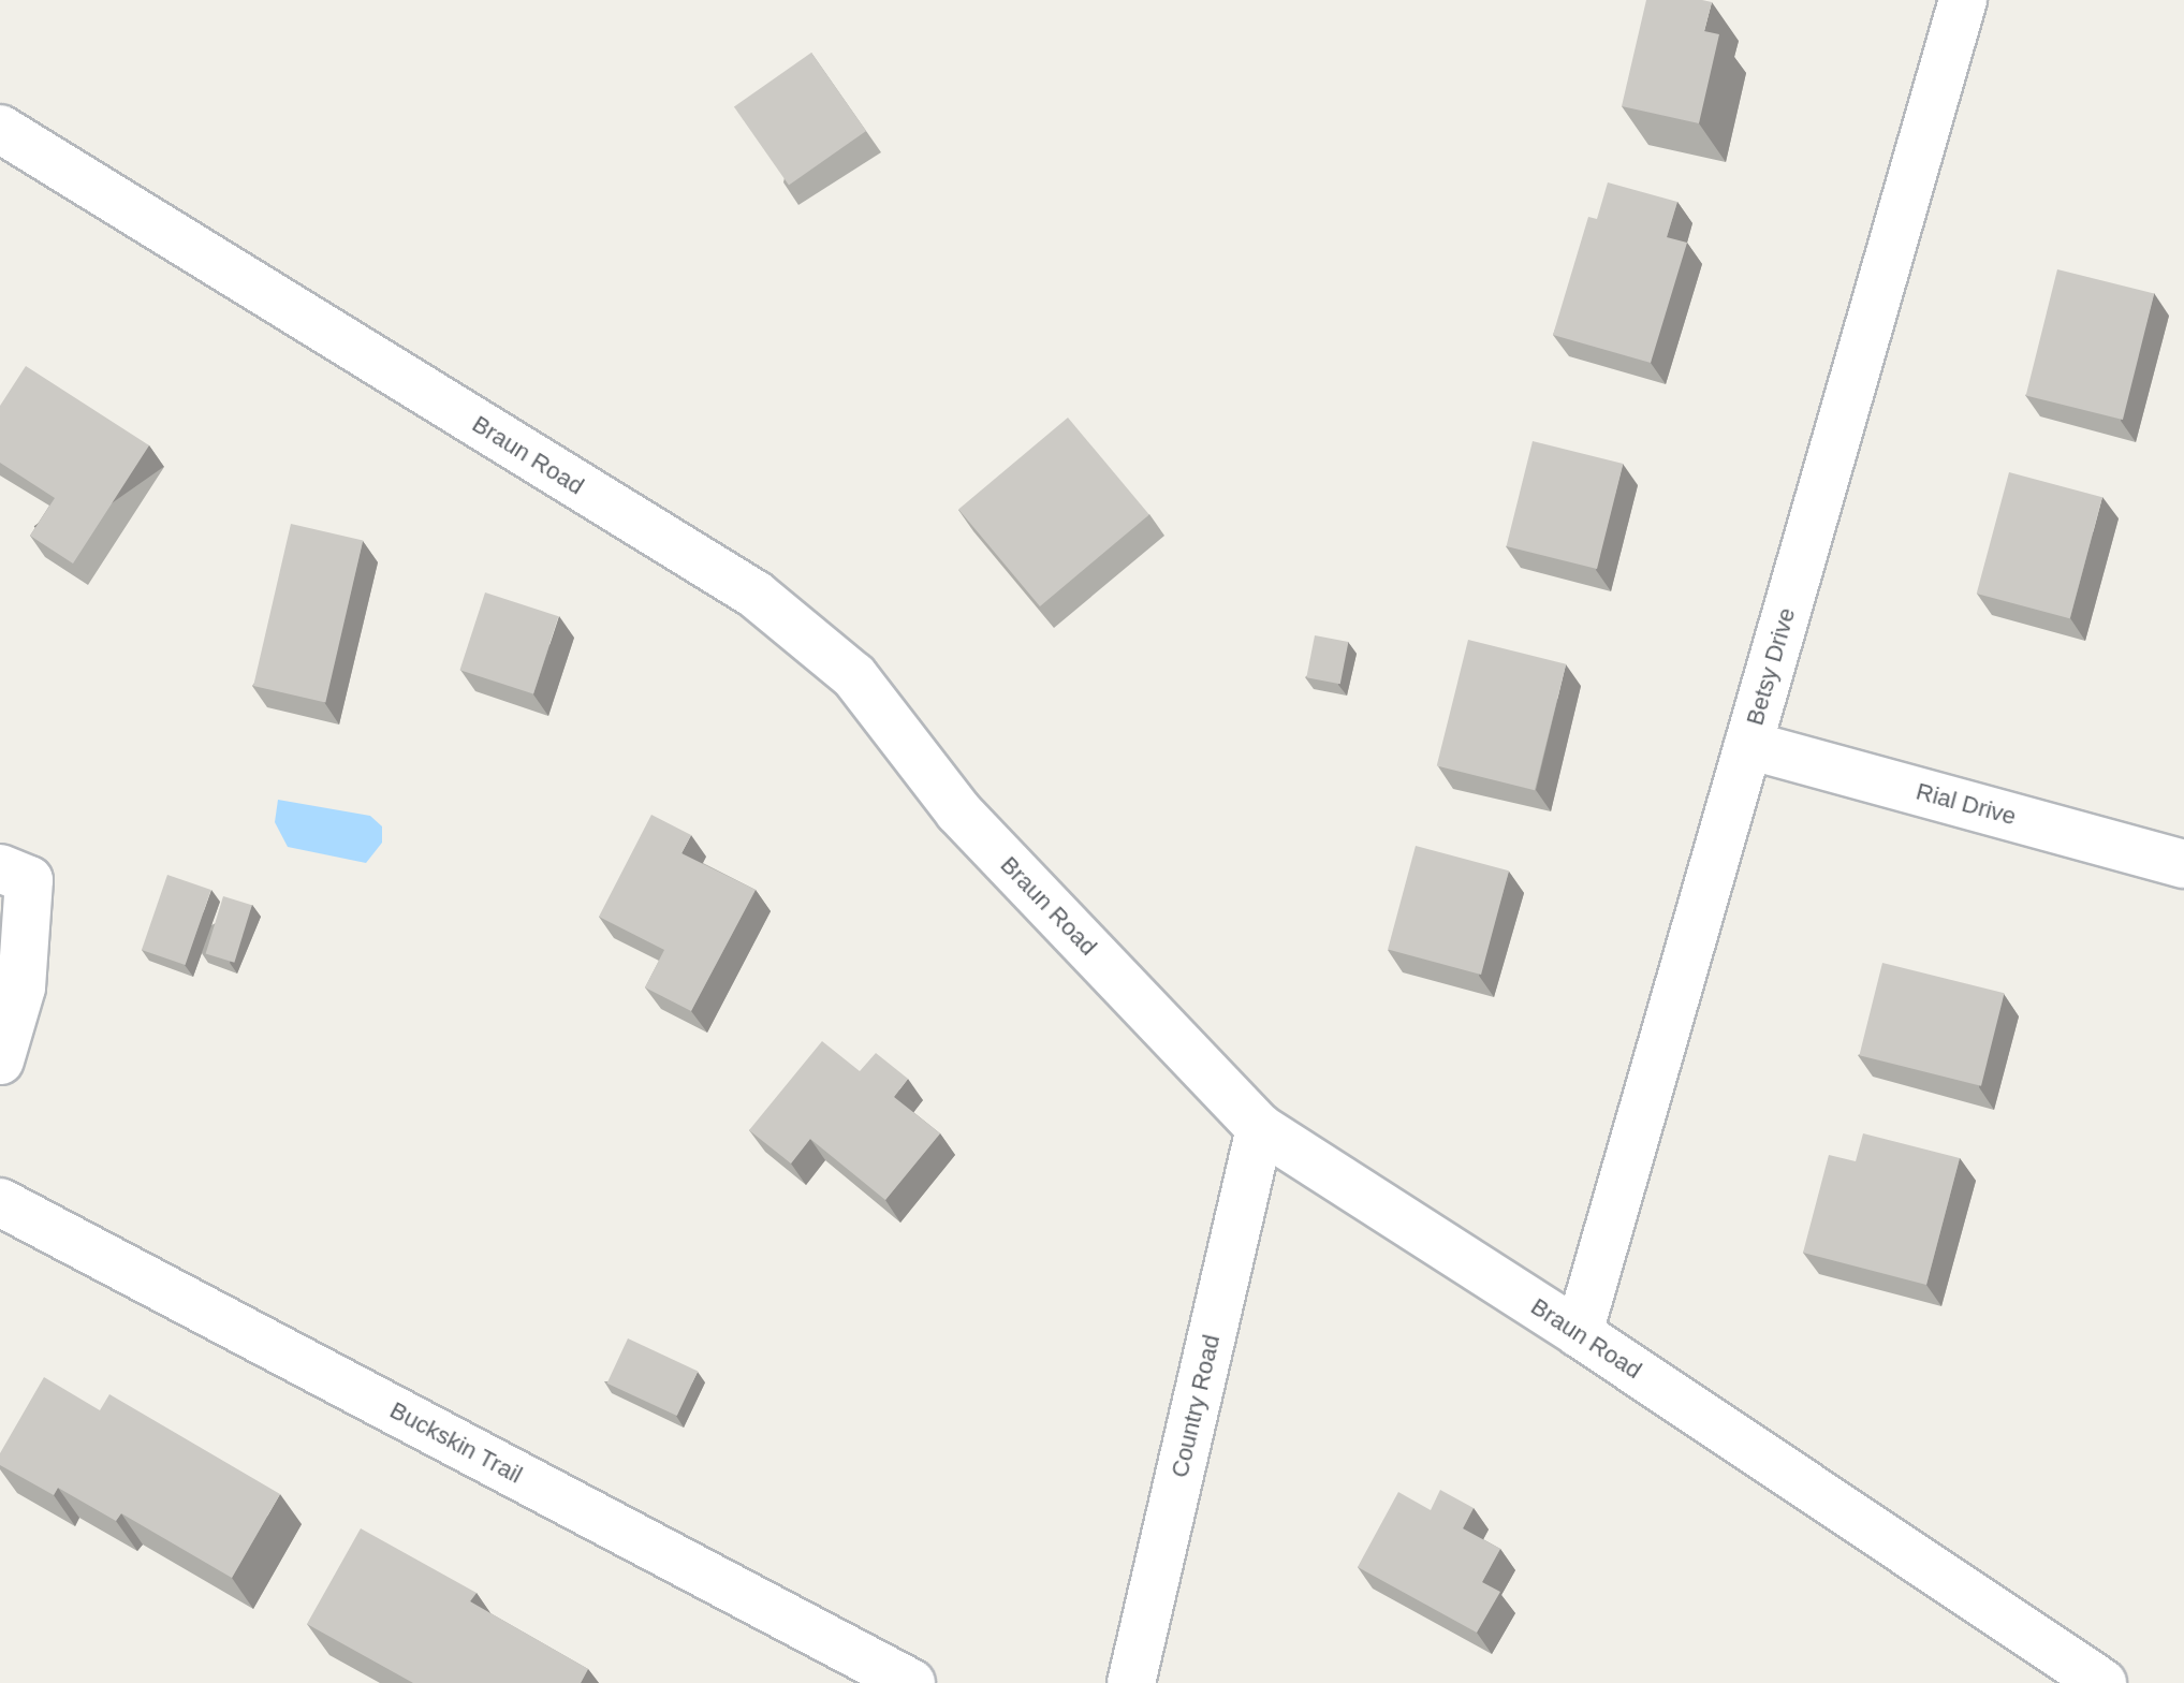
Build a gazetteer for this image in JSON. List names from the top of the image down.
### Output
{
  "streets": {
    "street": [
      "Braun Road",
      "Betsy Drive",
      "Rial Drive",
      "Country Road",
      "Buckskin Trail"
    ]
  },
  "crossings": [
    ["Braun Road", "Betsy Drive"],
    ["Braun Road", "Country Road"],
    ["Betsy Drive", "Rial Drive"]
  ]
}
